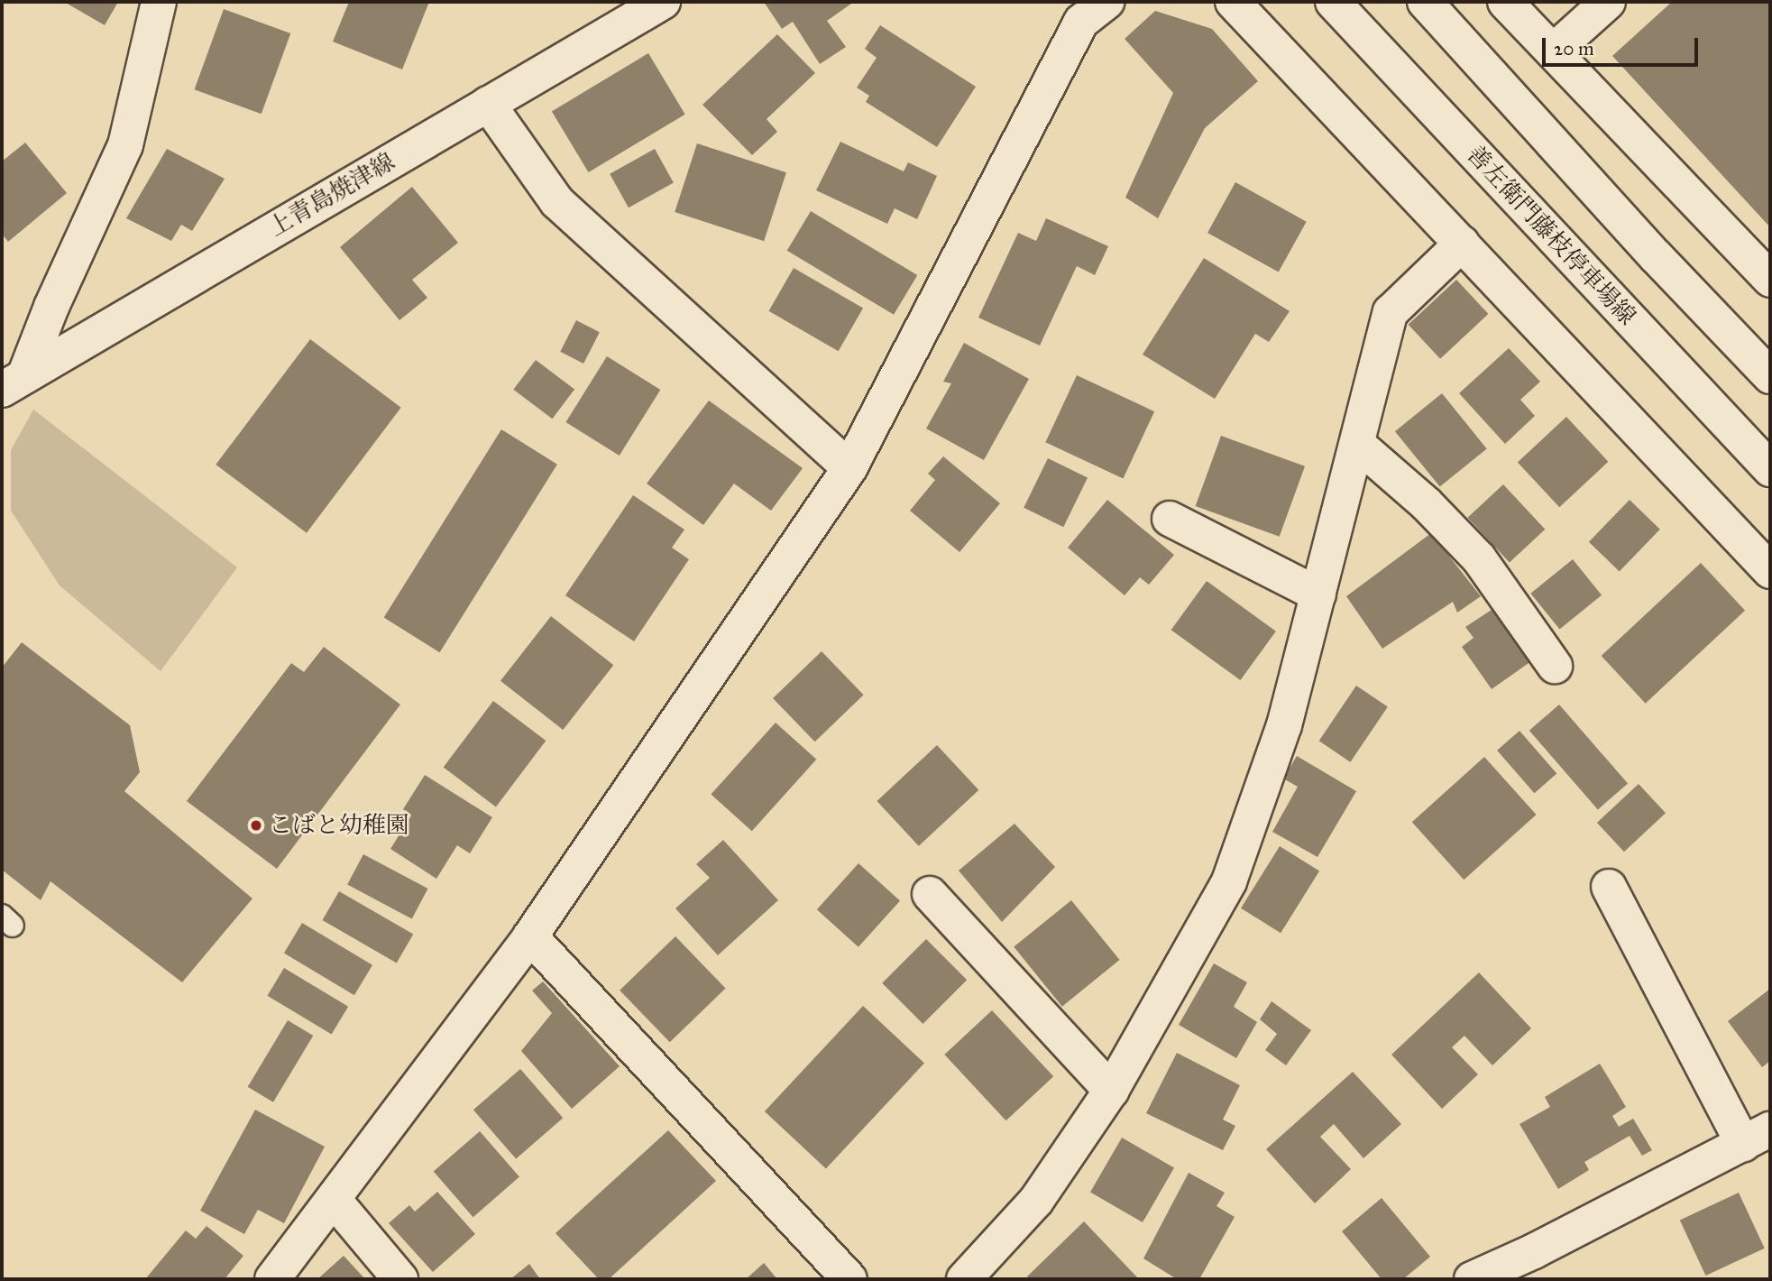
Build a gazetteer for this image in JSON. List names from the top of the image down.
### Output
{
  "streets": {
    "street": ["上青島焼津線", "善左衛門藤枝停車場線"]
  },
  "places": ["こばと幼稚園"],
  "scale_bar": "20 m"
}
